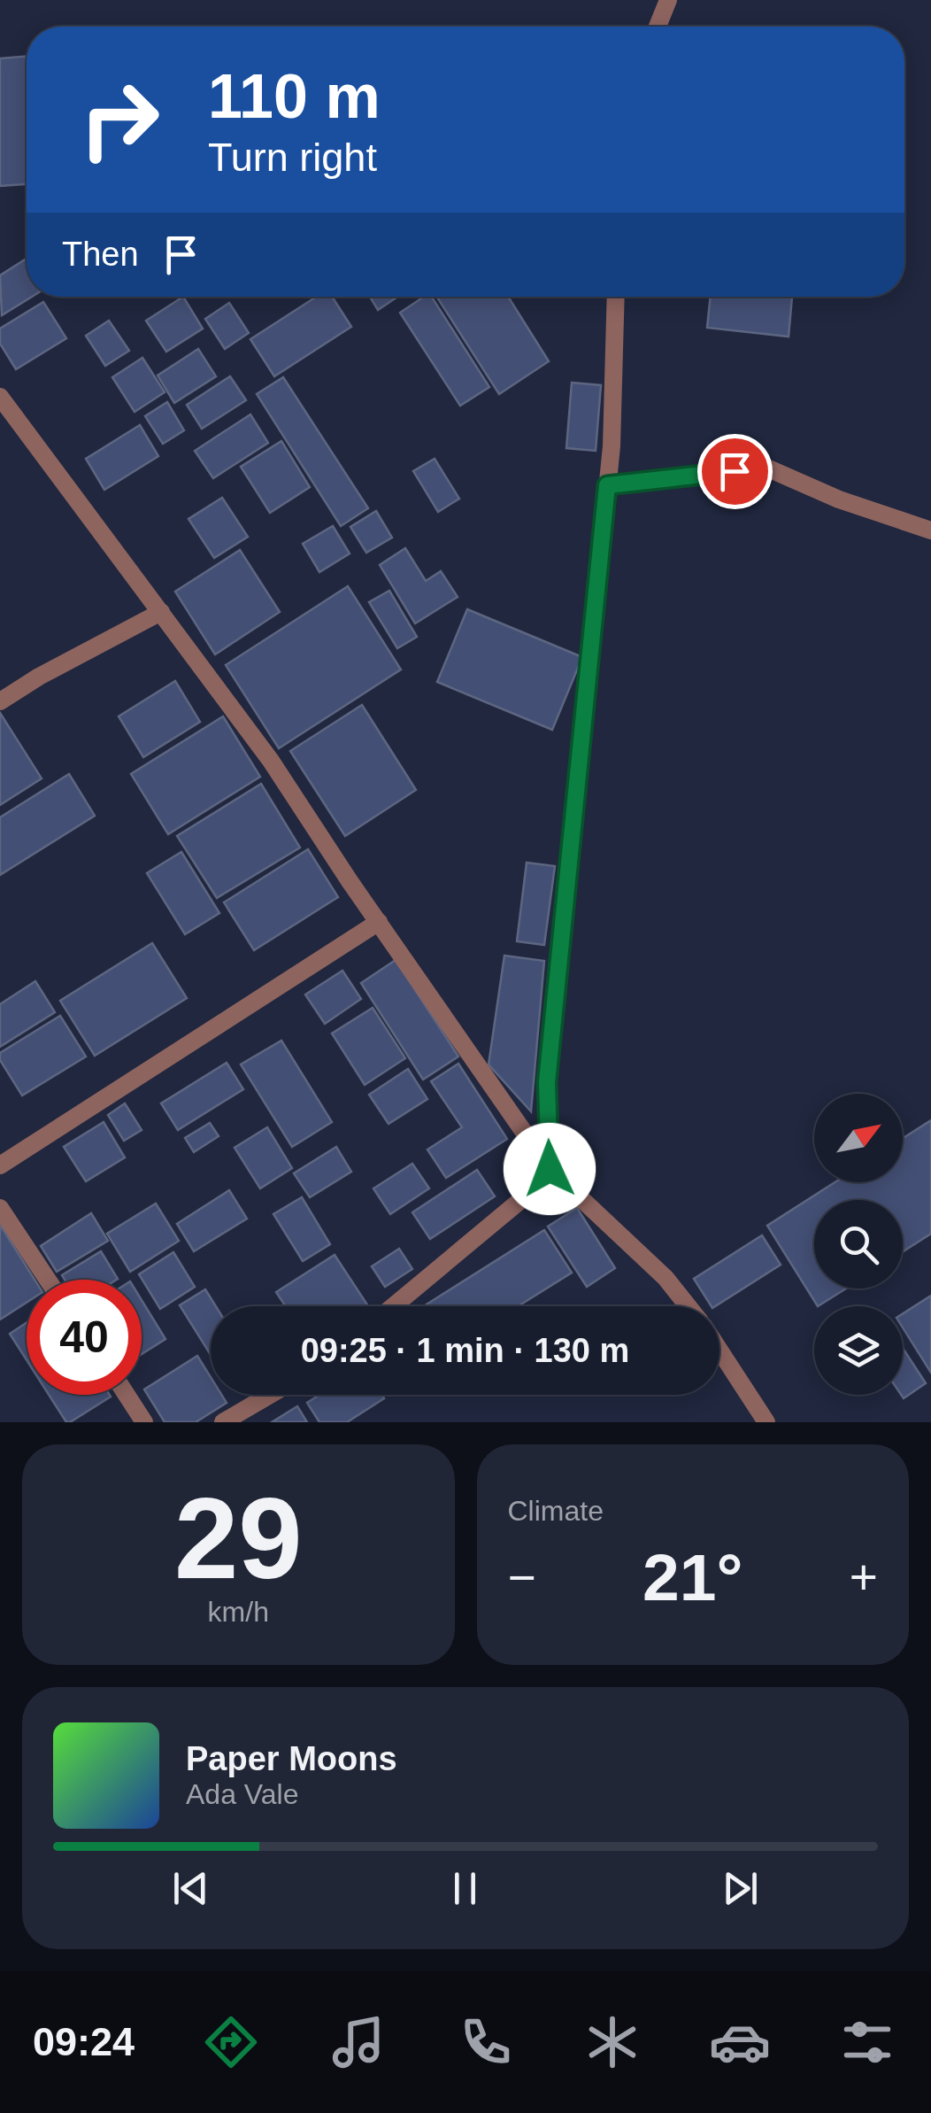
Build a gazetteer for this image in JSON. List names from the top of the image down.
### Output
{
  "north": "top right",
  "page": {
    "turn": ["110 m", "Turn right"],
    "then": "Then",
    "limit": "40",
    "trip": "09:25 · 1 min · 130 m",
    "tile": [
      ["29", "km/h"],
      "Climate"
    ],
    "heat": ["−", "21°", "+"],
    "song": ["Paper Moons", "Ada Vale"],
    "tabs": "09:24"
  }
}
